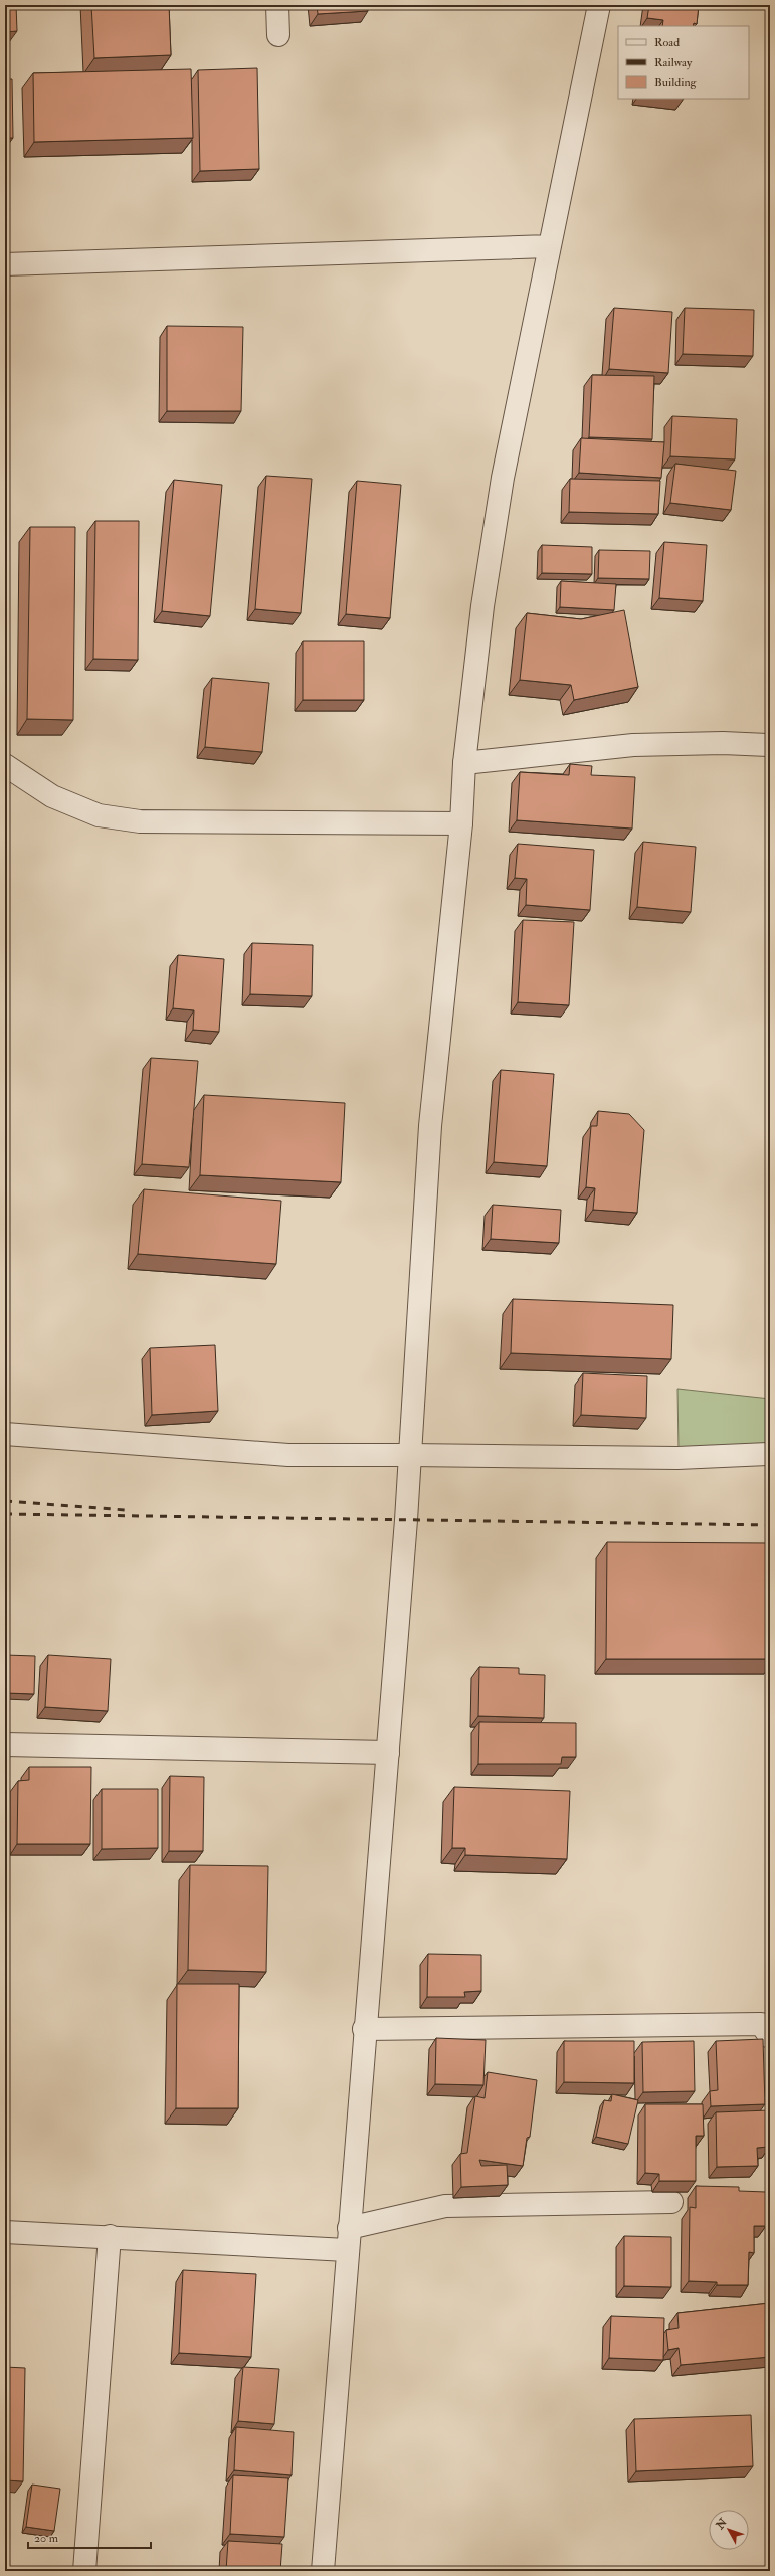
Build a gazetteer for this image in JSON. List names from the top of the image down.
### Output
{
  "legend": ["Road", "Railway", "Building"],
  "scale_bar": "20 m",
  "north": "top left"
}
